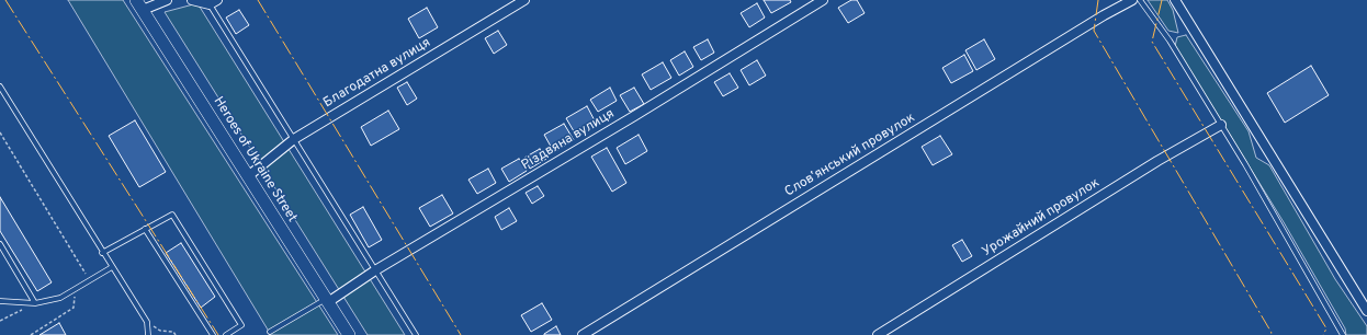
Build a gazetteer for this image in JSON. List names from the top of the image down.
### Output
{
  "streets": {
    "main road": ["Heroes of Ukraine Street"],
    "street": [
      "Благодатна вулиця",
      "Різдвяна вулиця",
      "Словʼянський провулок",
      "Урожайний провулок"
    ]
  },
  "crossings": [
    ["Благодатна вулиця", "Heroes of Ukraine Street"],
    ["Різдвяна вулиця", "Heroes of Ukraine Street"]
  ]
}
